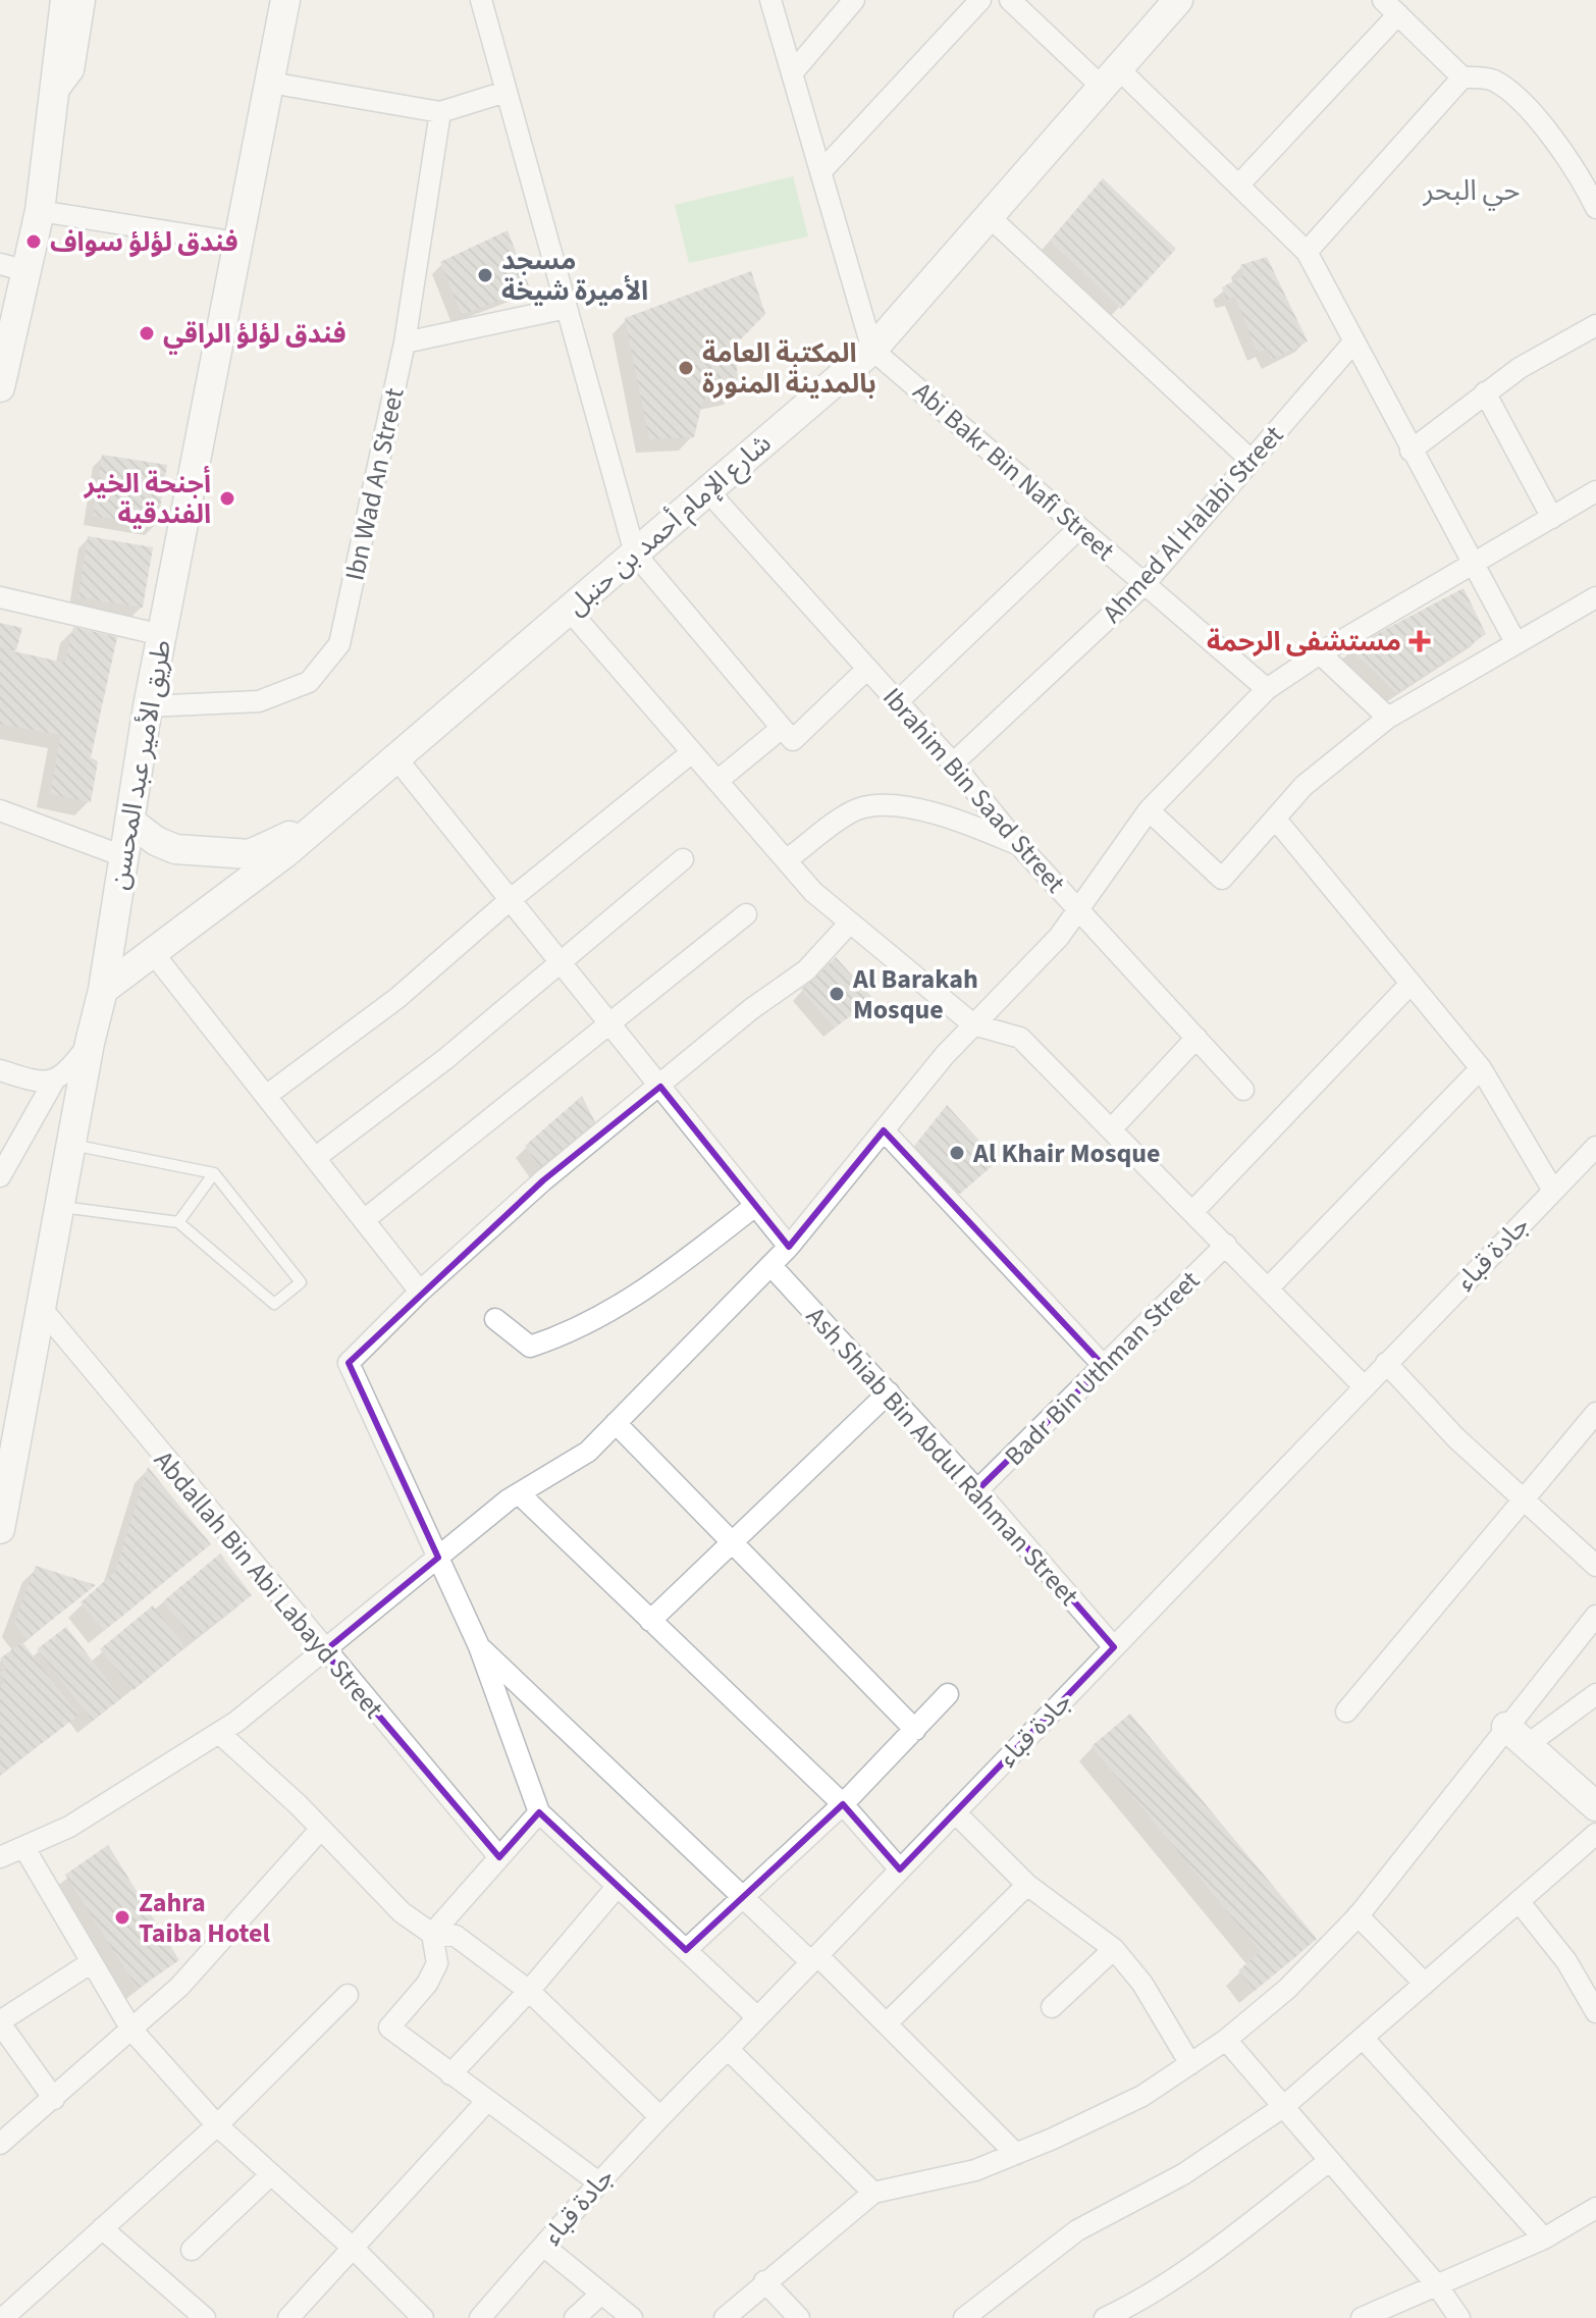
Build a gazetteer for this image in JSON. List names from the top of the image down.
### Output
{
  "streets": {
    "main road": ["شارع الإمام أحمد بن حنبل", "طريق الأمير عبد المحسن"],
    "street": [
      "Abi Bakr Bin Nafi Street",
      "Ibn Wad An Street",
      "Ahmed Al Halabi Street",
      "Ibrahim Bin Saad Street",
      "جادة قباء",
      "Badr Bin Uthman Street",
      "Ash Shiab Bin Abdul Rahman Street",
      "Abdallah Bin Abi Labayd Street"
    ]
  },
  "crossings": [
    ["Abi Bakr Bin Nafi Street", "شارع الإمام أحمد بن حنبل"],
    ["Abi Bakr Bin Nafi Street", "Ahmed Al Halabi Street"],
    ["Ibn Wad An Street", "طريق الأمير عبد المحسن"],
    ["شارع الإمام أحمد بن حنبل", "طريق الأمير عبد المحسن"],
    ["شارع الإمام أحمد بن حنبل", "Ibrahim Bin Saad Street"],
    ["Ahmed Al Halabi Street", "Ibrahim Bin Saad Street"],
    ["طريق الأمير عبد المحسن", "Abdallah Bin Abi Labayd Street"],
    ["جادة قباء", "Ash Shiab Bin Abdul Rahman Street"],
    ["Badr Bin Uthman Street", "Ash Shiab Bin Abdul Rahman Street"]
  ],
  "districts": ["حي البحر"],
  "places": {
    "other": [
      "فندق لؤلؤ سواف",
      "مسجد الأميرة شيخة",
      "فندق لؤلؤ الراقي",
      "المكتبة العامة بالمدينة المنورة",
      "أجنحة الخير الفندقية",
      "Al Barakah Mosque",
      "Al Khair Mosque",
      "Zahra Taiba Hotel"
    ],
    "health": ["مستشفى الرحمة"]
  }
}
